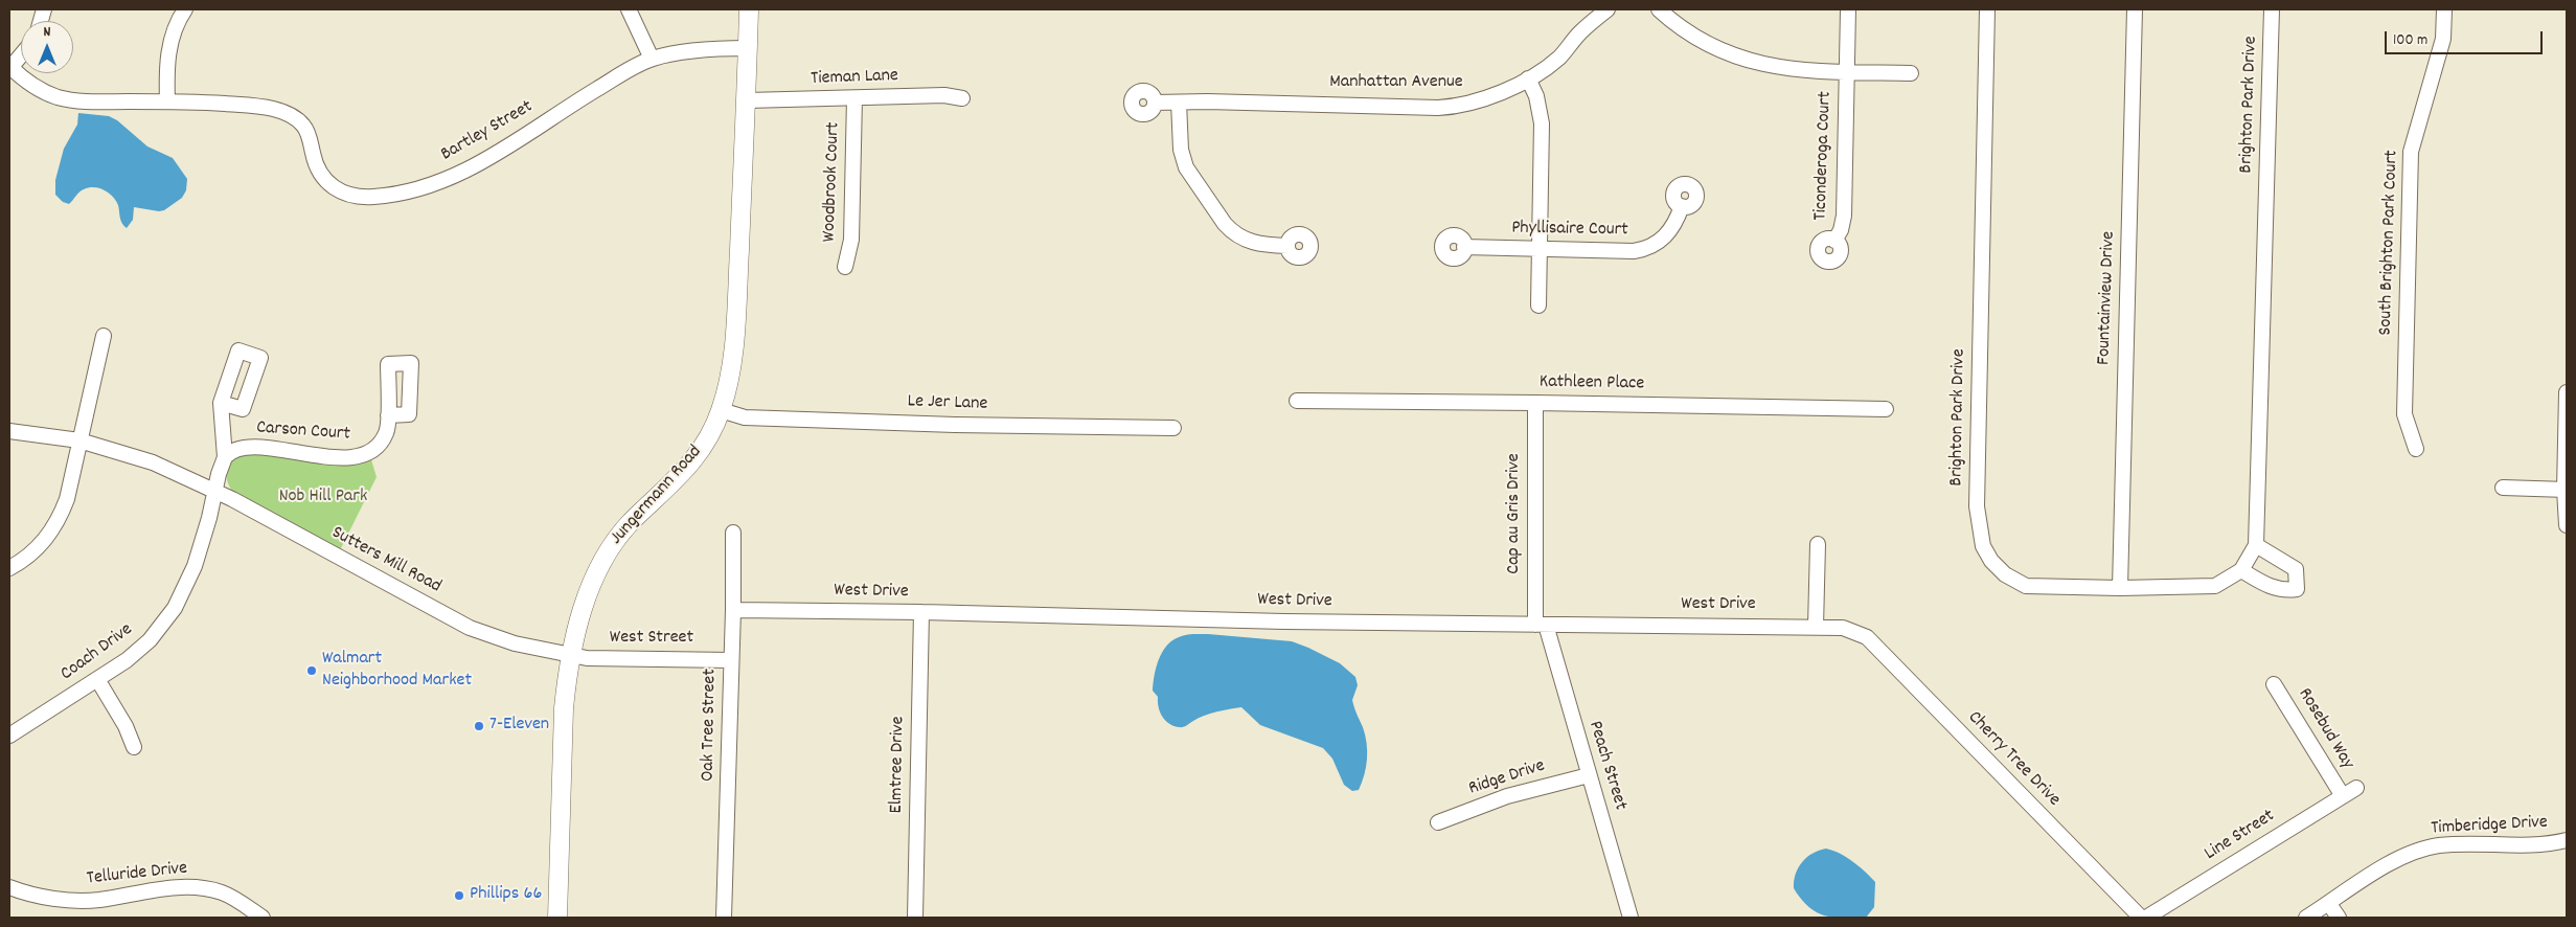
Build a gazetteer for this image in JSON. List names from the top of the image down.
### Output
{
  "streets": {
    "main road": ["Jungermann Road"],
    "street": [
      "Tieman Lane",
      "Manhattan Avenue",
      "Brighton Park Drive",
      "Bartley Street",
      "Ticonderoga Court",
      "Woodbrook Court",
      "Phyllisaire Court",
      "South Brighton Park Court",
      "Fountainview Drive",
      "Kathleen Place",
      "Le Jer Lane",
      "Carson Court",
      "Cap au Gris Drive",
      "Sutters Mill Road",
      "West Drive",
      "West Street",
      "Coach Drive",
      "Oak Tree Street",
      "Rosebud Way",
      "Cherry Tree Drive",
      "Elmtree Drive",
      "Peach Street",
      "Ridge Drive",
      "Timberidge Drive",
      "Line Street",
      "Telluride Drive"
    ]
  },
  "crossings": [
    ["Tieman Lane", "Woodbrook Court"],
    ["Tieman Lane", "Jungermann Road"],
    ["Brighton Park Drive", "Fountainview Drive"],
    ["Bartley Street", "Jungermann Road"],
    ["Kathleen Place", "Cap au Gris Drive"],
    ["Le Jer Lane", "Jungermann Road"],
    ["Carson Court", "Coach Drive"],
    ["Jungermann Road", "Sutters Mill Road"],
    ["Jungermann Road", "West Street"],
    ["Cap au Gris Drive", "West Drive"],
    ["Cap au Gris Drive", "Peach Street"],
    ["Sutters Mill Road", "West Street"],
    ["Sutters Mill Road", "Coach Drive"],
    ["West Drive", "Oak Tree Street"],
    ["West Drive", "Cherry Tree Drive"],
    ["West Drive", "Elmtree Drive"],
    ["West Drive", "Peach Street"],
    ["West Street", "Oak Tree Street"],
    ["Rosebud Way", "Line Street"],
    ["Peach Street", "Ridge Drive"]
  ],
  "parks": ["Nob Hill Park"],
  "places": ["Walmart Neighborhood Market", "7-Eleven", "Phillips 66"],
  "scale_bar": "100 m",
  "north": "top"
}
